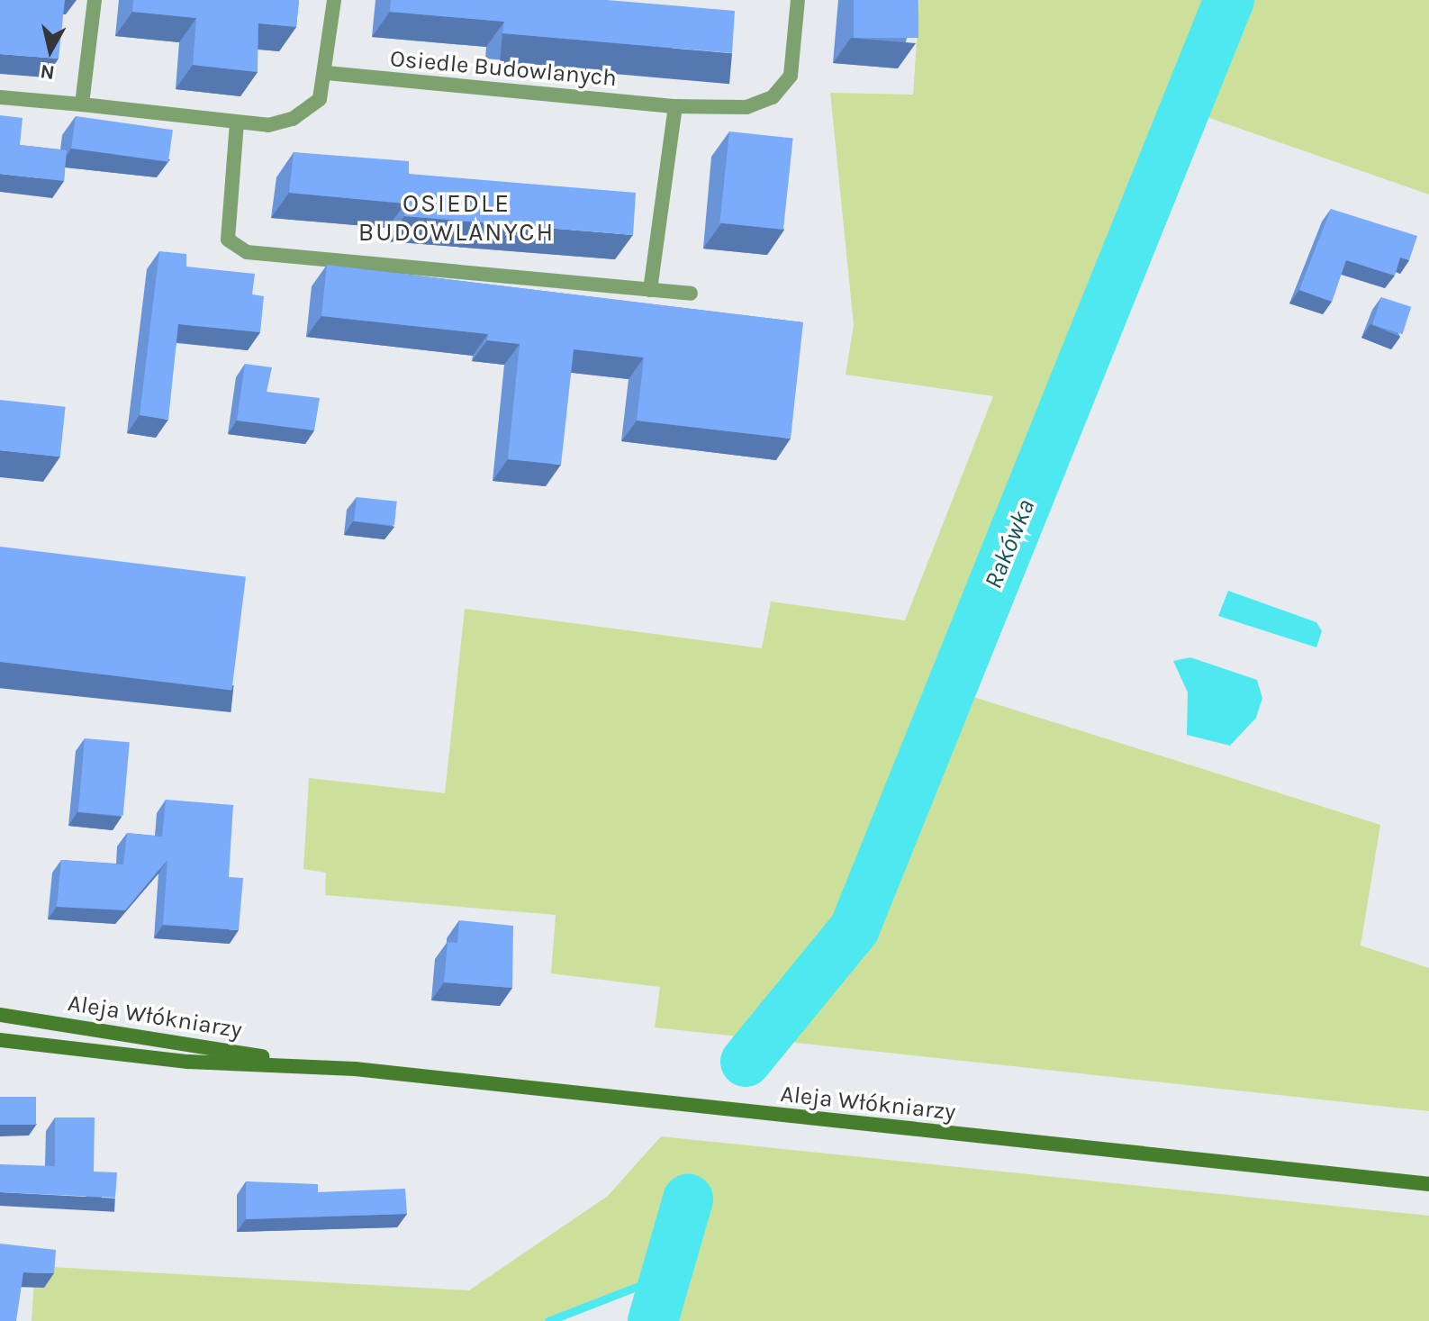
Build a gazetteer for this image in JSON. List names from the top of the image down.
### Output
{
  "streets": {
    "main road": ["Aleja Włókniarzy"],
    "street": ["Osiedle Budowlanych"]
  },
  "districts": ["OSIEDLE BUDOWLANYCH"],
  "water": ["Rakówka"],
  "north": "bottom"
}
